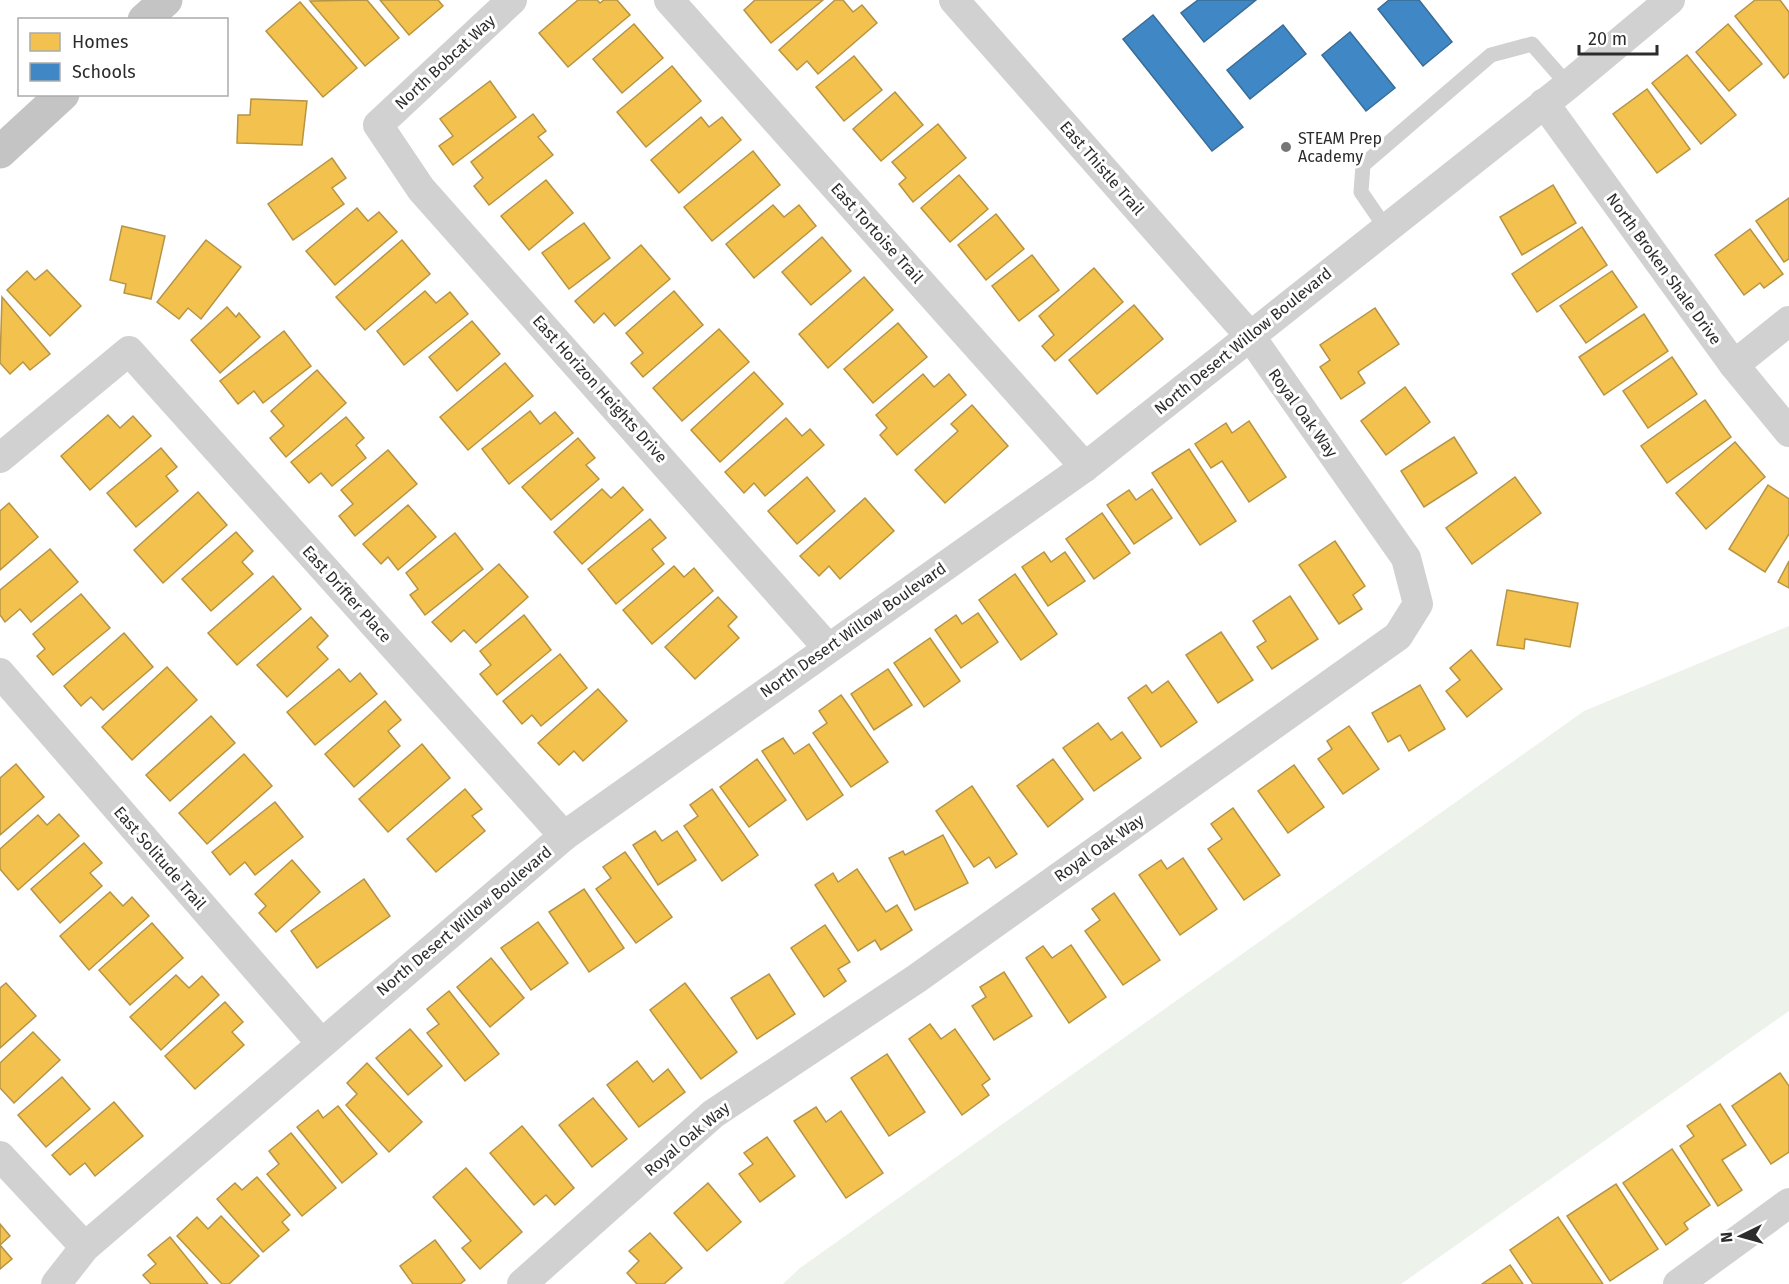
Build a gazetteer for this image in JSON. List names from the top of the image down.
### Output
{
  "streets": {
    "street": [
      "North Bobcat Way",
      "East Thistle Trail",
      "East Tortoise Trail",
      "North Broken Shale Drive",
      "North Desert Willow Boulevard",
      "East Horizon Heights Drive",
      "Royal Oak Way",
      "East Drifter Place",
      "East Solitude Trail"
    ]
  },
  "crossings": [
    ["North Bobcat Way", "East Horizon Heights Drive"],
    ["East Thistle Trail", "North Desert Willow Boulevard"],
    ["East Thistle Trail", "Royal Oak Way"],
    ["East Tortoise Trail", "North Desert Willow Boulevard"],
    ["North Broken Shale Drive", "North Desert Willow Boulevard"],
    ["North Desert Willow Boulevard", "East Horizon Heights Drive"],
    ["North Desert Willow Boulevard", "Royal Oak Way"],
    ["North Desert Willow Boulevard", "East Drifter Place"],
    ["North Desert Willow Boulevard", "East Solitude Trail"]
  ],
  "places": ["STEAM Prep Academy"],
  "legend": ["Homes", "Schools"],
  "scale_bar": "20 m",
  "north": "left"
}
